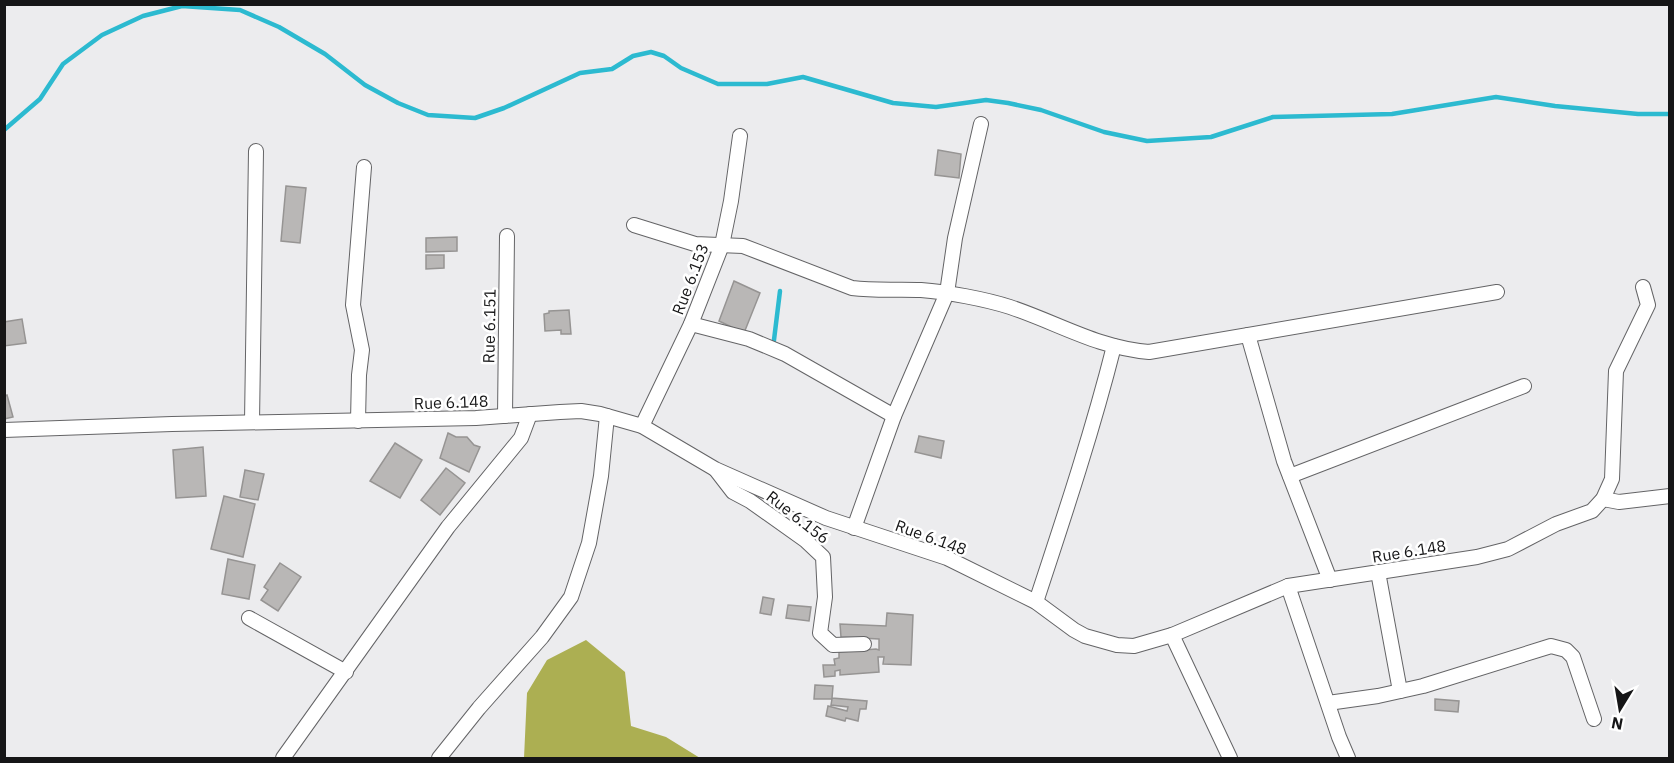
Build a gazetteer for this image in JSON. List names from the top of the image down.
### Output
{
  "streets": {
    "street": [
      "Rue 6.153",
      "Rue 6.151",
      "Rue 6.148",
      "Rue 6.156"
    ]
  },
  "crossings": [
    ["Rue 6.153", "Rue 6.148"],
    ["Rue 6.151", "Rue 6.148"],
    ["Rue 6.148", "Rue 6.156"]
  ],
  "north": "bottom"
}
